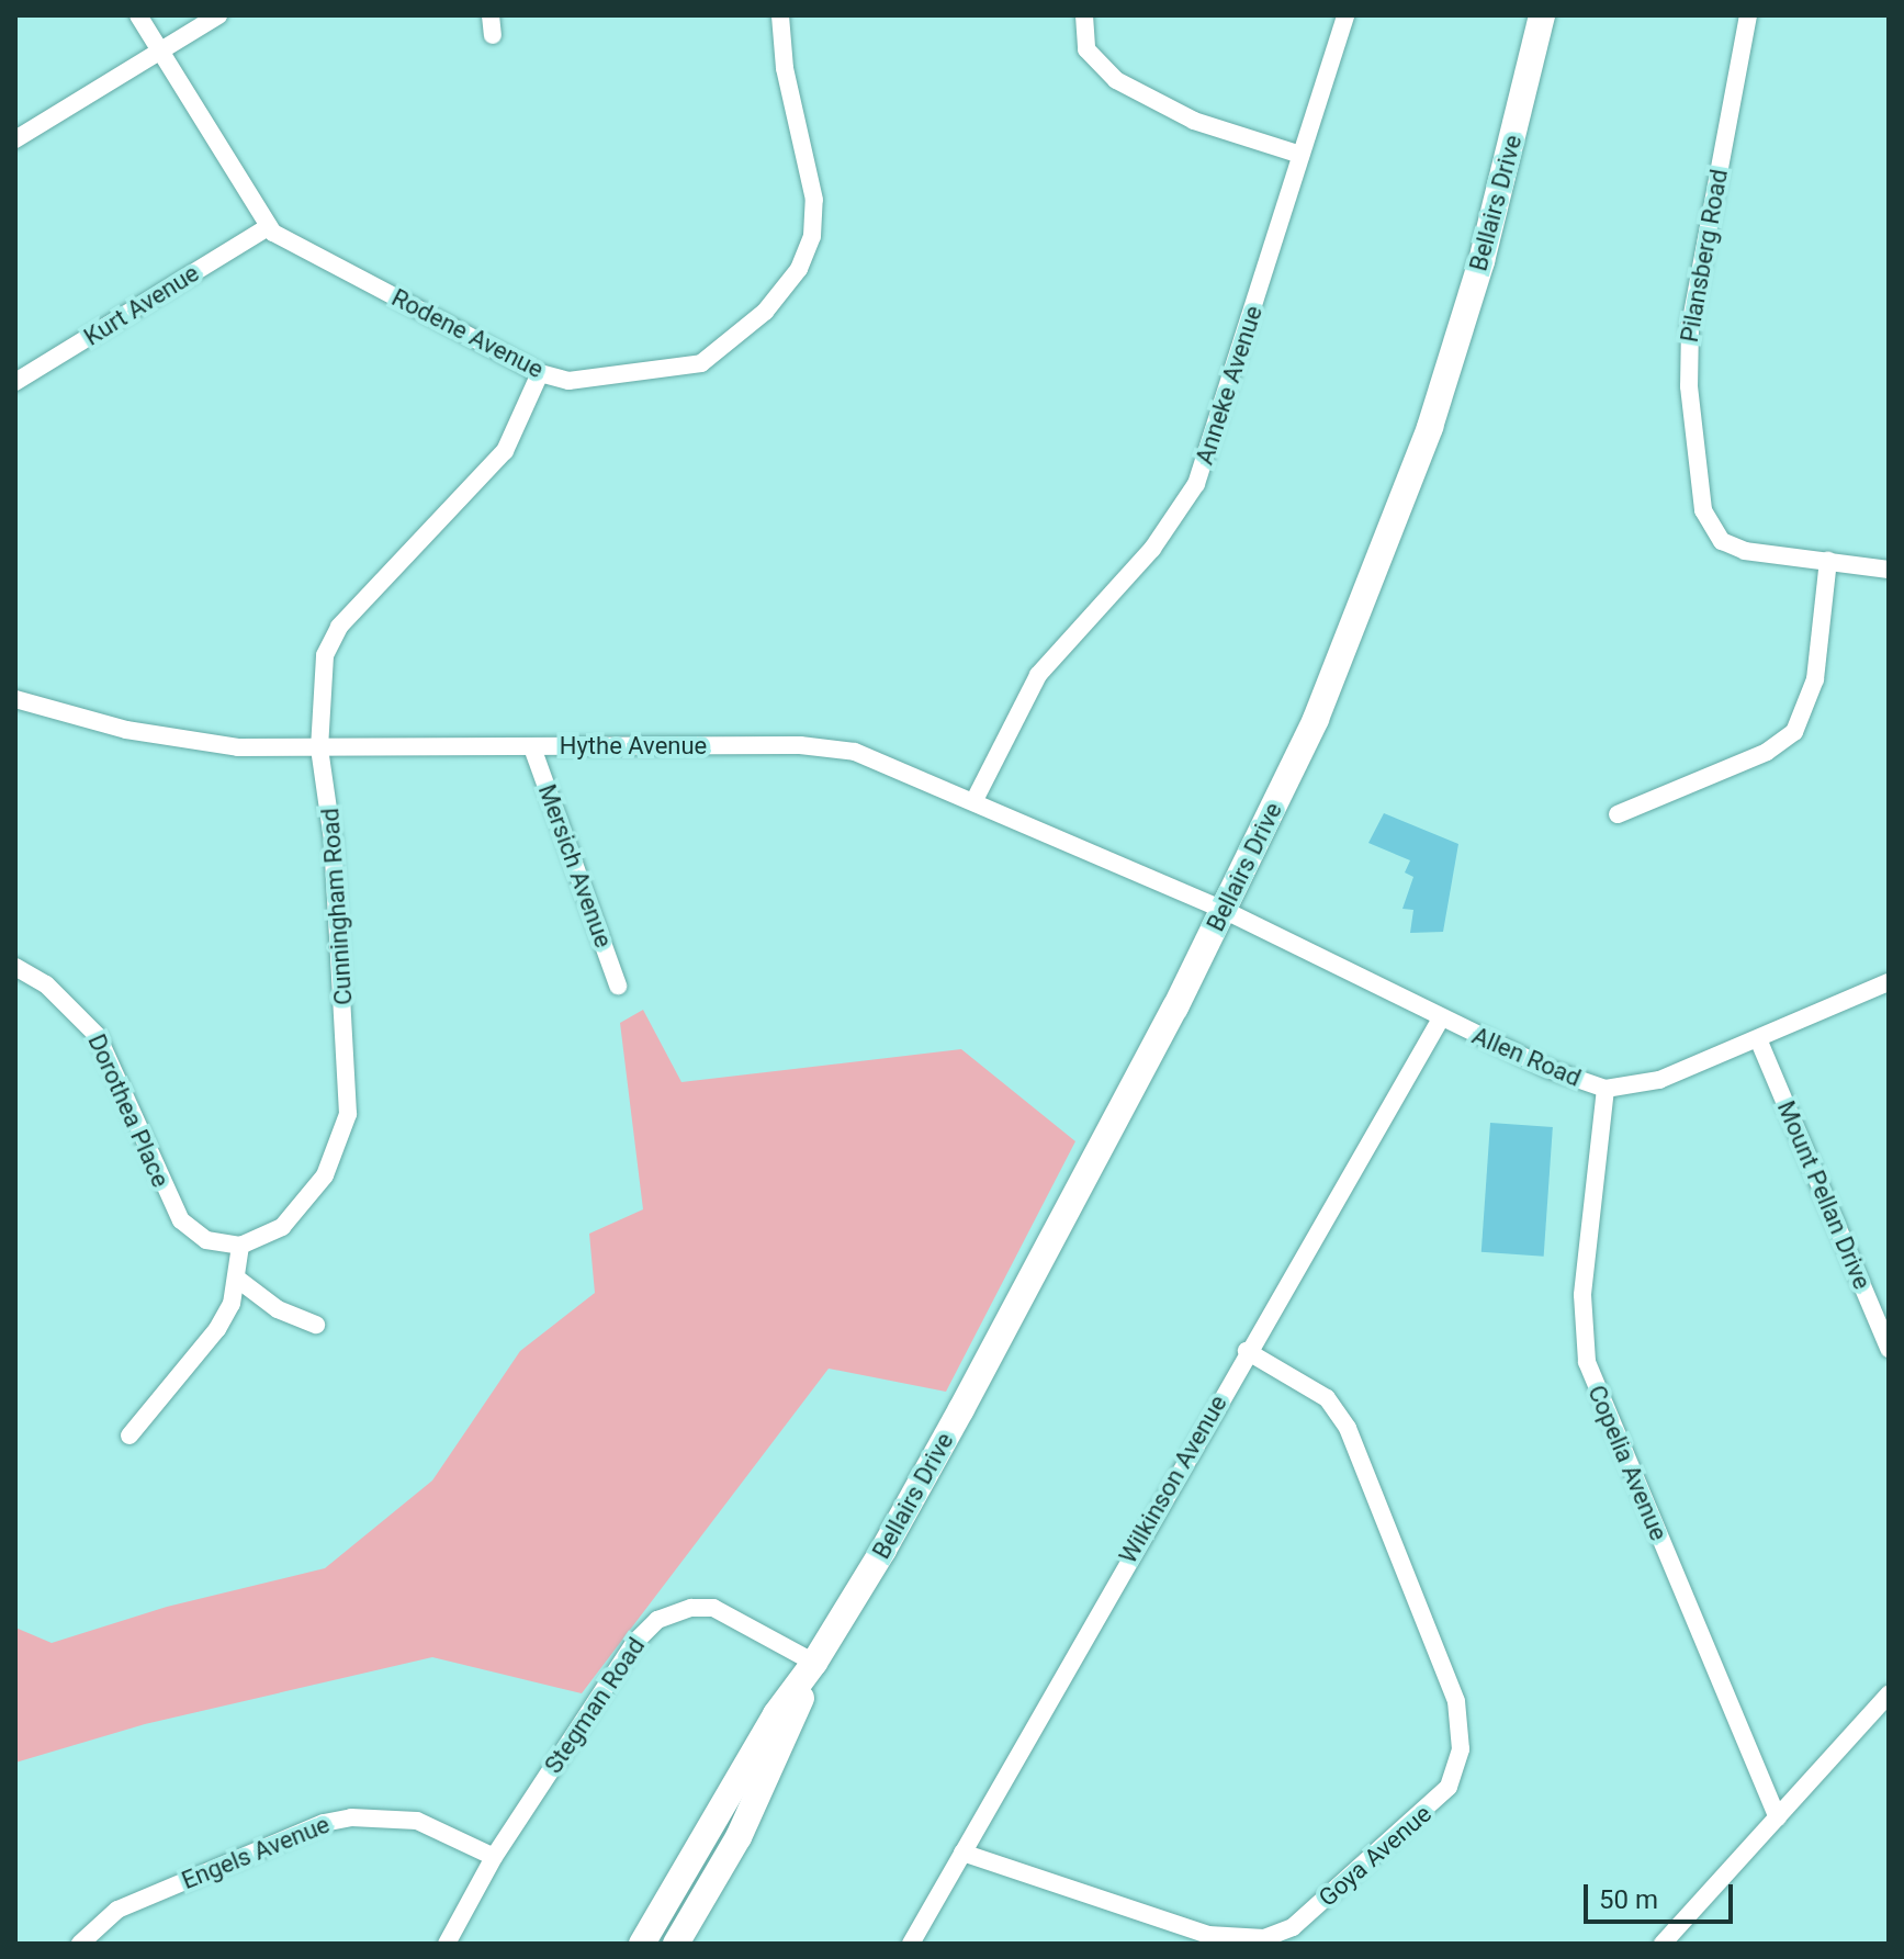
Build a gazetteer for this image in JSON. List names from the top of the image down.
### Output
{
  "streets": {
    "street": [
      "Bellairs Drive",
      "Pilansberg Road",
      "Kurt Avenue",
      "Rodene Avenue",
      "Anneke Avenue",
      "Hythe Avenue",
      "Mersich Avenue",
      "Cunningham Road",
      "Allen Road",
      "Dorothea Place",
      "Mount Pellan Drive",
      "Copelia Avenue",
      "Wilkinson Avenue",
      "Stegman Road",
      "Engels Avenue",
      "Goya Avenue"
    ]
  },
  "crossings": [
    ["Bellairs Drive", "Hythe Avenue"],
    ["Bellairs Drive", "Allen Road"],
    ["Bellairs Drive", "Stegman Road"],
    ["Kurt Avenue", "Rodene Avenue"],
    ["Rodene Avenue", "Cunningham Road"],
    ["Anneke Avenue", "Hythe Avenue"],
    ["Hythe Avenue", "Mersich Avenue"],
    ["Hythe Avenue", "Cunningham Road"],
    ["Hythe Avenue", "Allen Road"],
    ["Cunningham Road", "Dorothea Place"],
    ["Allen Road", "Mount Pellan Drive"],
    ["Allen Road", "Copelia Avenue"],
    ["Allen Road", "Wilkinson Avenue"],
    ["Wilkinson Avenue", "Goya Avenue"],
    ["Stegman Road", "Engels Avenue"]
  ],
  "scale_bar": "50 m"
}
